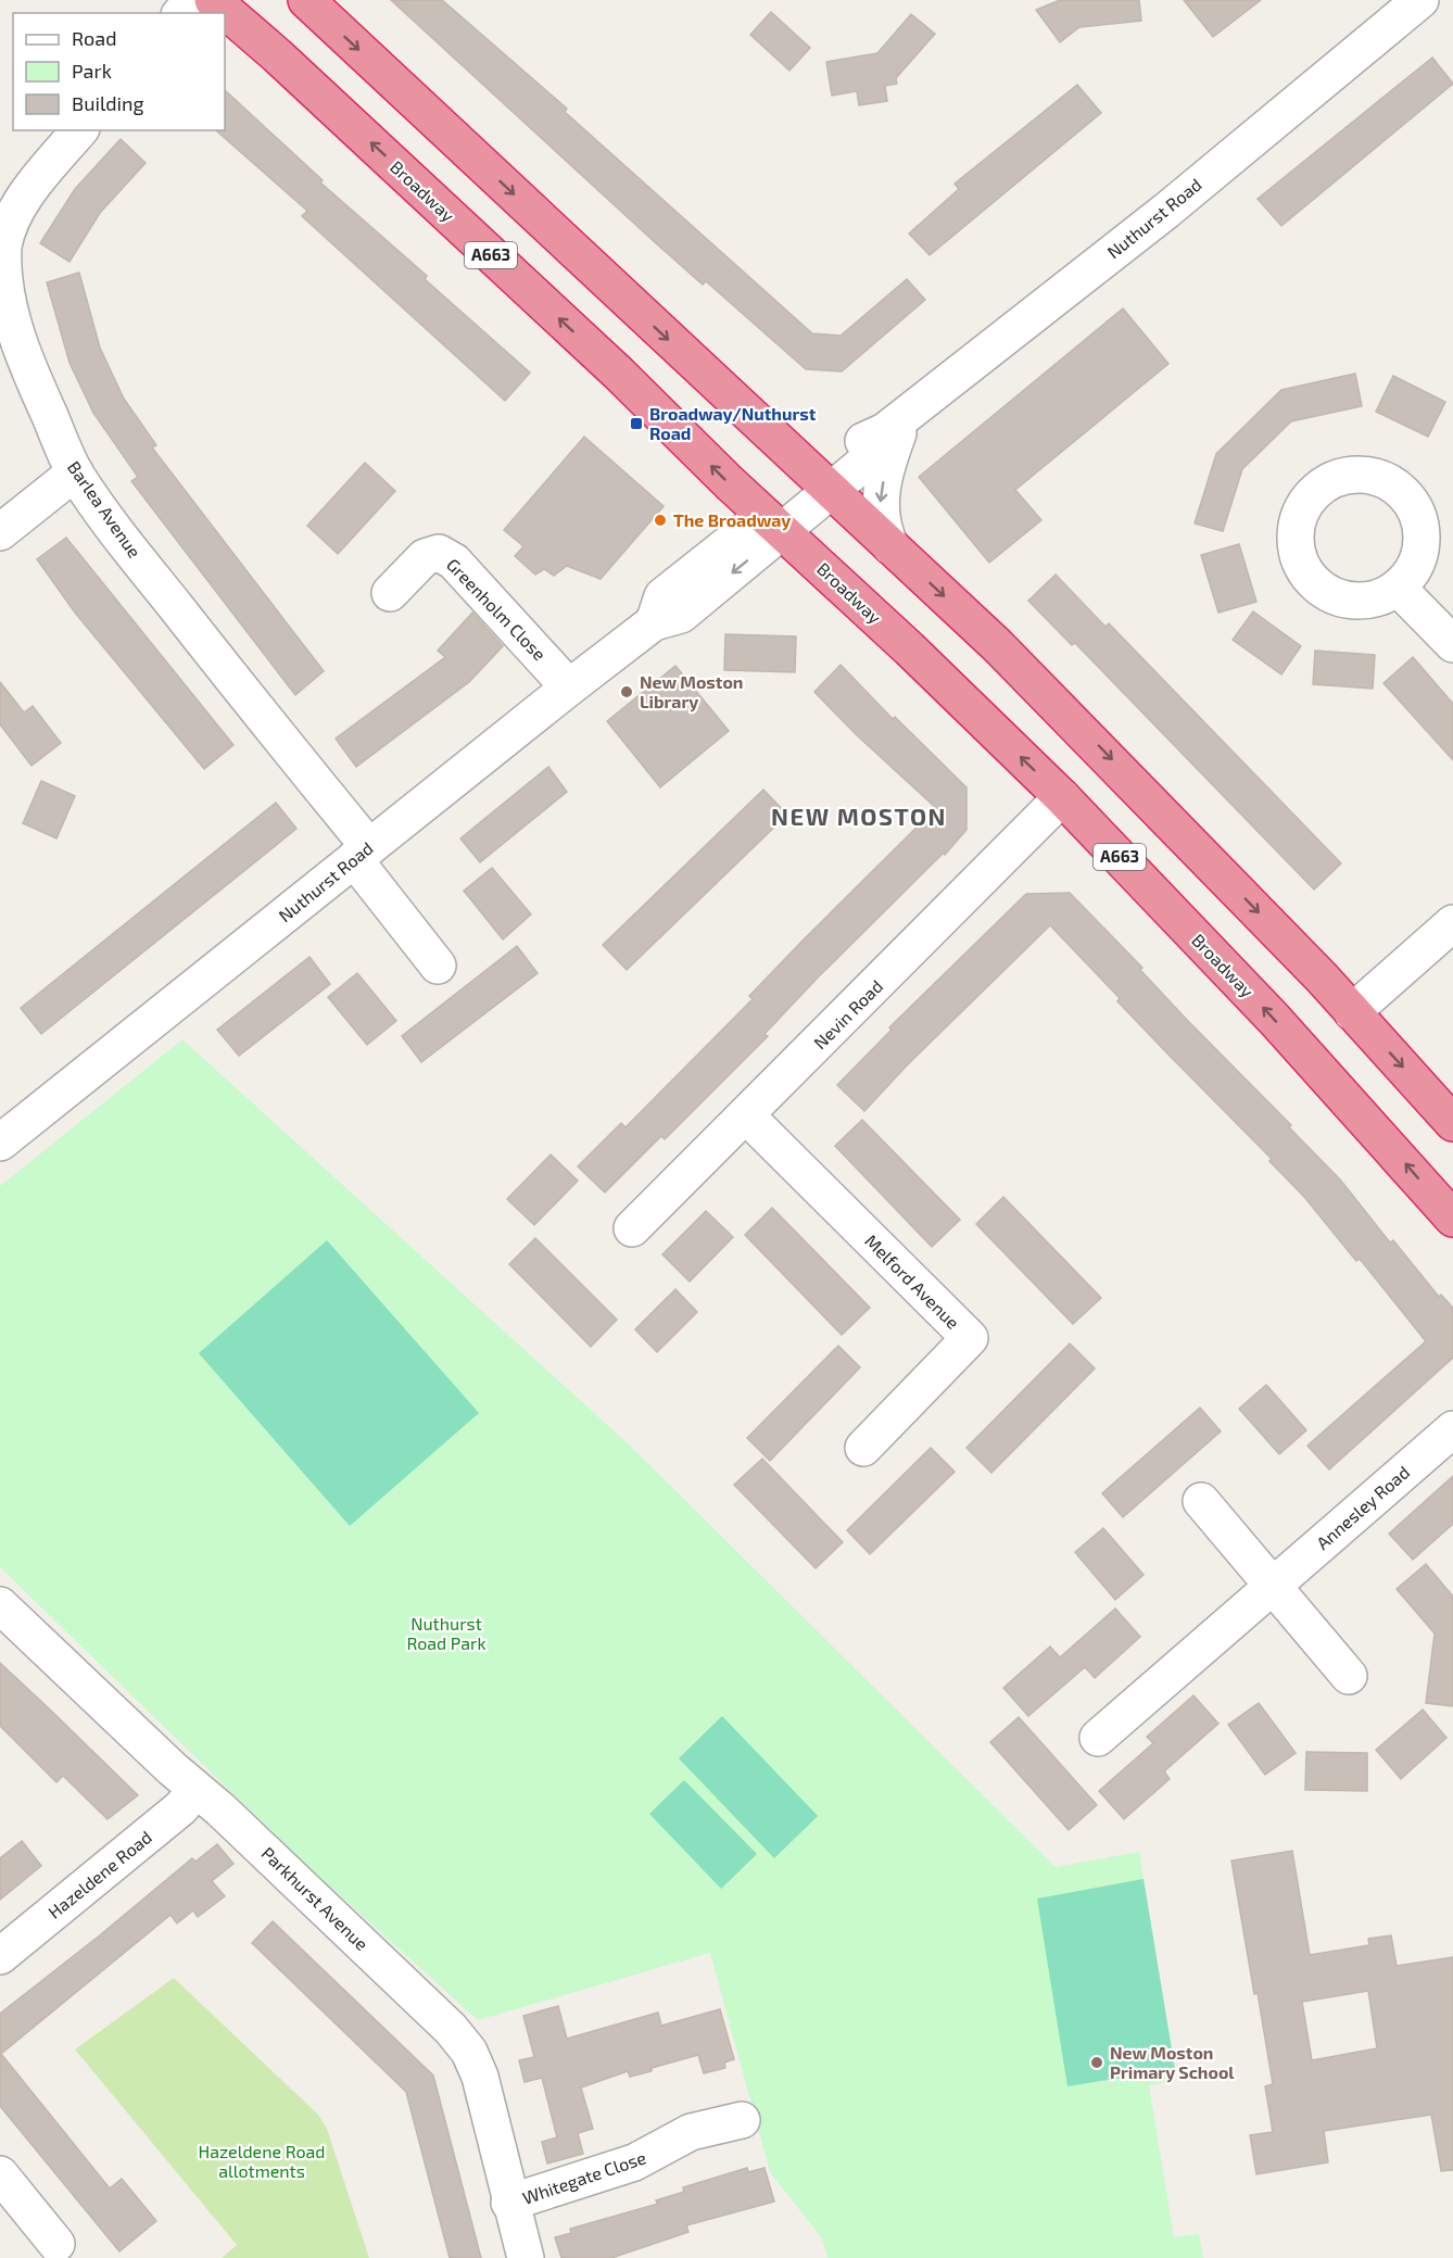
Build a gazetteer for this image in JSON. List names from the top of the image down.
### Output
{
  "streets": {
    "highway": ["Broadway", "A663"],
    "street": [
      "Nuthurst Road",
      "Barlea Avenue",
      "Greenholm Close",
      "Nevin Road",
      "Melford Avenue",
      "Annesley Road",
      "Hazeldene Road",
      "Parkhurst Avenue",
      "Whitegate Close"
    ]
  },
  "crossings": [
    ["Broadway", "Nuthurst Road"],
    ["Broadway", "Nevin Road"],
    ["Nuthurst Road", "Barlea Avenue"],
    ["Nuthurst Road", "Greenholm Close"],
    ["Nevin Road", "Melford Avenue"],
    ["Hazeldene Road", "Parkhurst Avenue"],
    ["Parkhurst Avenue", "Whitegate Close"]
  ],
  "districts": ["NEW MOSTON"],
  "parks": ["Nuthurst Road Park", "Hazeldene Road allotments"],
  "places": {
    "transit": ["Broadway/Nuthurst Road"],
    "other": ["The Broadway", "New Moston Library", "New Moston Primary School"]
  },
  "legend": ["Road", "Park", "Building"]
}
